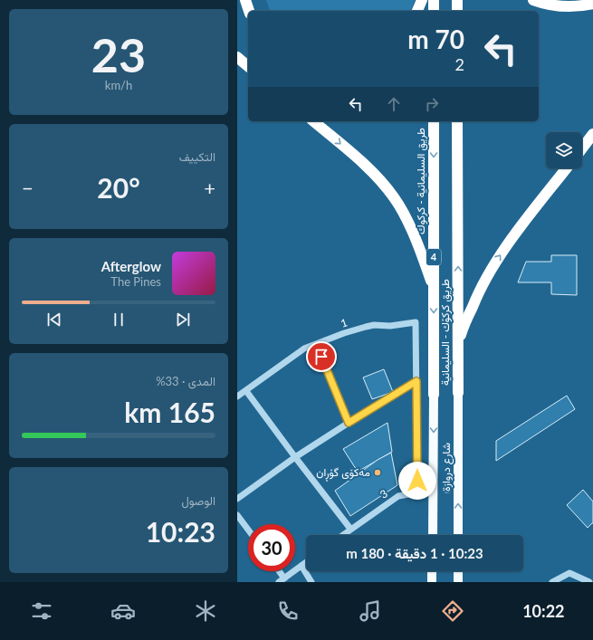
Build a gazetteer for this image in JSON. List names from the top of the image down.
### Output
{
  "streets": {
    "highway": ["طريق السليمانية - كركوك", "4", "طريق كركوك - السليمانية"],
    "main road": ["شارع دروازة"],
    "street": ["1", "3"]
  },
  "crossings": [
    ["طريق السليمانية - كركوك", "شارع دروازة"],
    ["طريق كركوك - السليمانية", "شارع دروازة"],
    ["شارع دروازة", "3"]
  ],
  "one_way": ["طريق السليمانية - كركوك", "طريق كركوك - السليمانية"],
  "places": ["مەکۆی گۆڕان"],
  "page": {
    "tile": [
      ["23", "km/h"],
      "التكييف",
      ["المدى · 33%", "165 km"],
      ["الوصول", "10:23"]
    ],
    "turn": ["70 m", "2"],
    "heat": ["−", "20°", "+"],
    "song": ["Afterglow", "The Pines"],
    "limit": "30",
    "trip": "10:23 · 1 دقيقة · 180 m",
    "tabs": "10:22"
  }
}
